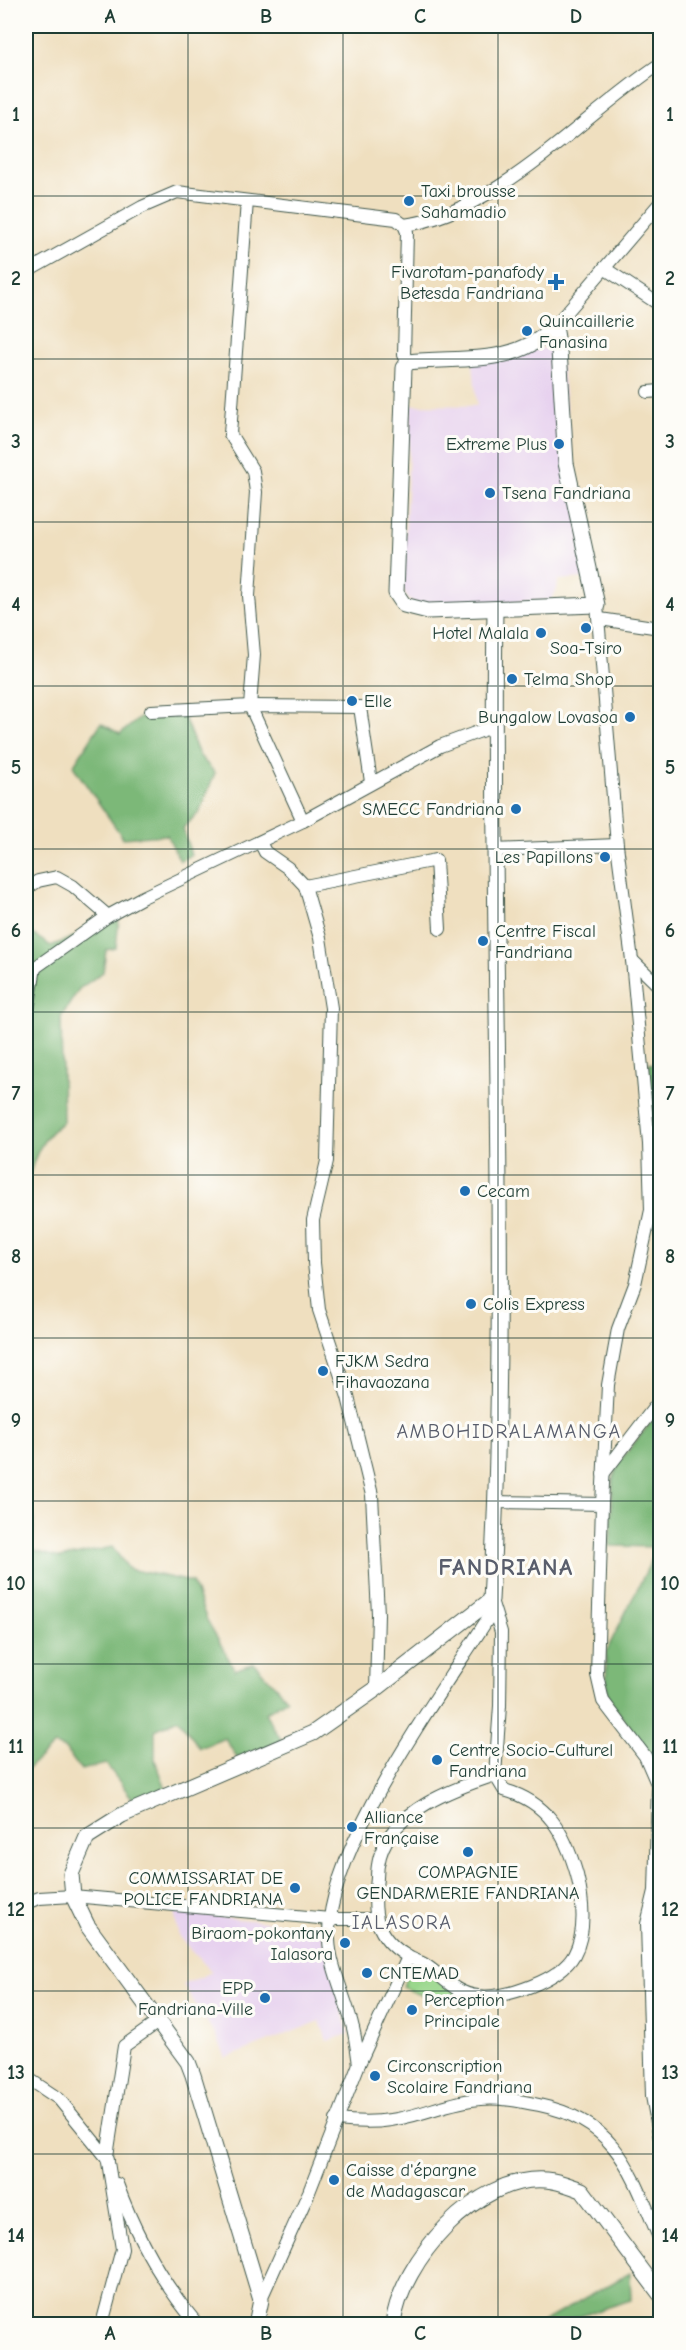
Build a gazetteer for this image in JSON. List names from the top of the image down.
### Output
{
  "districts": ["AMBOHIDRALAMANGA", "FANDRIANA", "IALASORA"],
  "places": {
    "other": [
      "Taxi brousse Sahamadio",
      "Quincaillerie Fanasina",
      "Extreme Plus",
      "Tsena Fandriana",
      "Soa-Tsiro",
      "Hotel Malala",
      "Telma Shop",
      "Elle",
      "Bungalow Lovasoa",
      "SMECC Fandriana",
      "Les Papillons",
      "Centre Fiscal Fandriana",
      "Cecam",
      "Colis Express",
      "FJKM Sedra Fihavaozana",
      "Centre Socio-Culturel Fandriana",
      "Alliance Française",
      "COMPAGNIE GENDARMERIE FANDRIANA",
      "COMMISSARIAT DE POLICE FANDRIANA",
      "Biraom-pokontany Ialasora",
      "CNTEMAD",
      "EPP Fandriana-Ville",
      "Perception Principale",
      "Circonscription Scolaire Fandriana",
      "Caisse d'épargne de Madagascar"
    ],
    "health": ["Fivarotam-panafody Betesda Fandriana"]
  },
  "grid": {
    "columns": [
      "A",
      "B",
      "C",
      "D"
    ],
    "rows": [
      "1",
      "2",
      "3",
      "4",
      "5",
      "6",
      "7",
      "8",
      "9",
      "10",
      "11",
      "12",
      "13",
      "14"
    ]
  }
}
